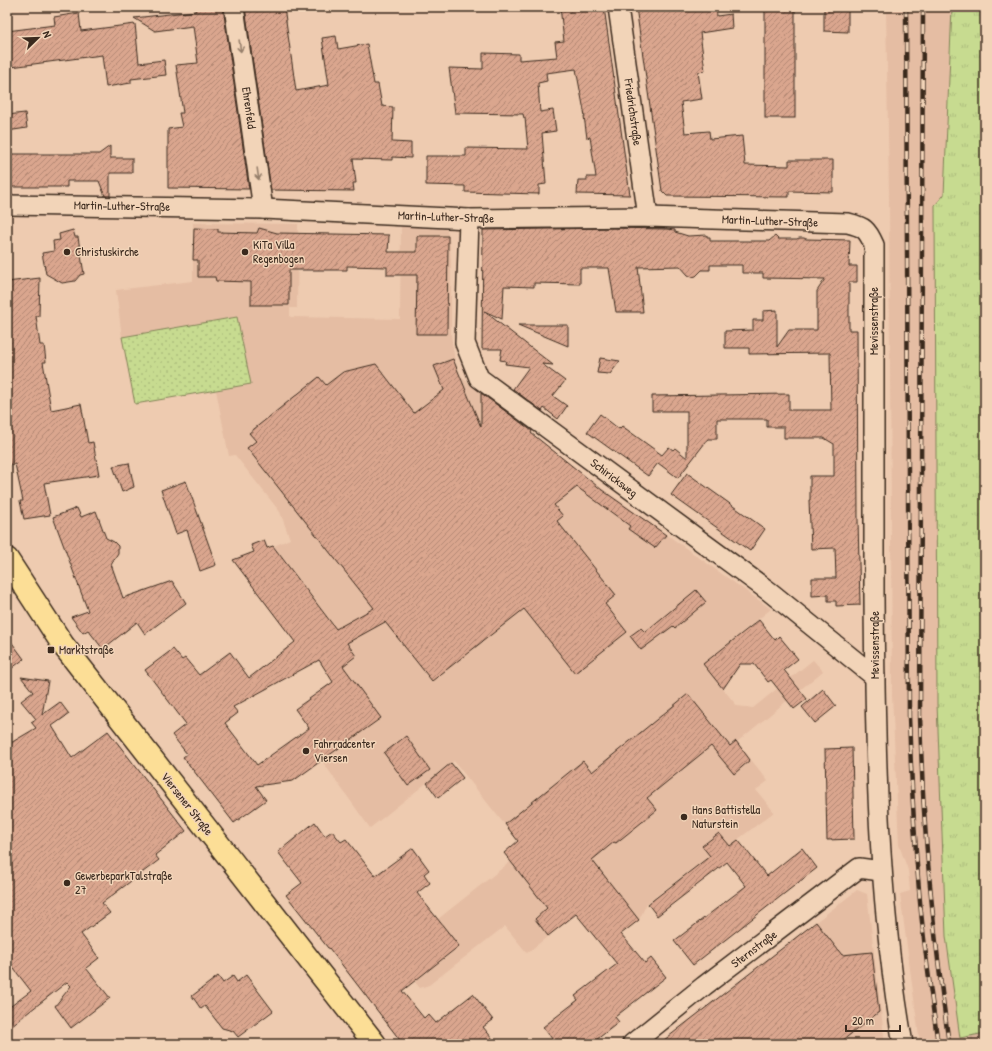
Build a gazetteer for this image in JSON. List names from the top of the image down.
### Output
{
  "streets": {
    "main road": ["Viersener Straße"],
    "street": [
      "Ehrenfeld",
      "Friedrichstraße",
      "Martin-Luther-Straße",
      "Mevissenstraße",
      "Schiricksweg",
      "Sternstraße"
    ]
  },
  "crossings": [
    ["Ehrenfeld", "Martin-Luther-Straße"],
    ["Friedrichstraße", "Martin-Luther-Straße"],
    ["Martin-Luther-Straße", "Mevissenstraße"],
    ["Martin-Luther-Straße", "Schiricksweg"],
    ["Mevissenstraße", "Schiricksweg"],
    ["Mevissenstraße", "Sternstraße"]
  ],
  "one_way": ["Ehrenfeld"],
  "places": {
    "other": [
      "Christuskirche",
      "KiTa Villa Regenbogen",
      "Fahrradcenter Viersen",
      "Hans Battistella Naturstein",
      "GewerbeparkTalstraße 27"
    ],
    "transit": ["Marktstraße"]
  },
  "scale_bar": "20 m",
  "north": "top right"
}
